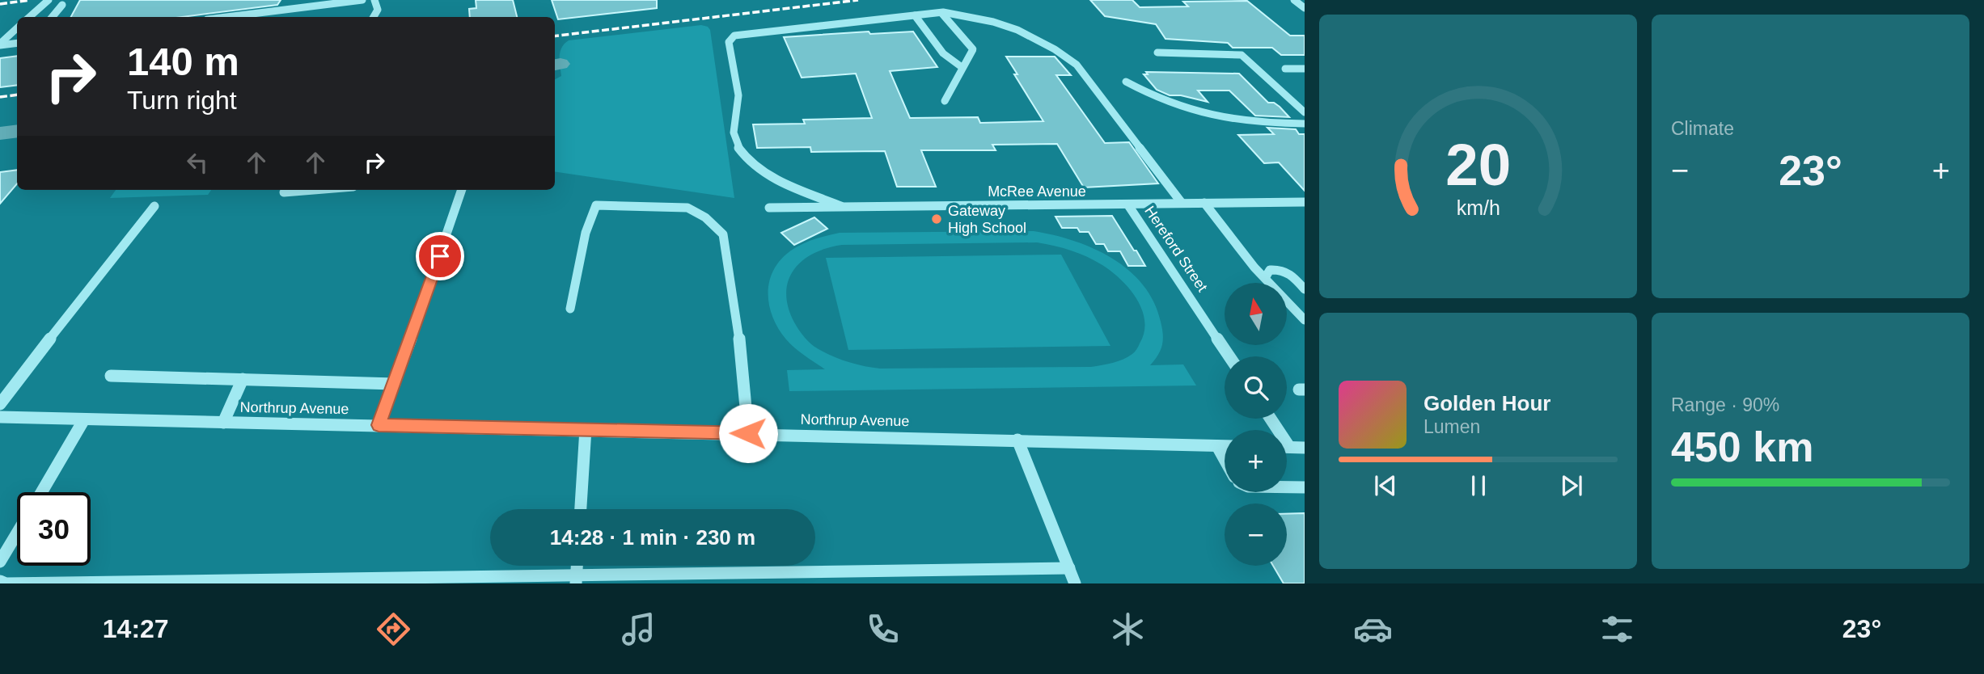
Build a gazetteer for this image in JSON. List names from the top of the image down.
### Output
{
  "streets": {
    "street": ["McRee Avenue", "Hereford Street", "Northrup Avenue"]
  },
  "crossings": [
    ["McRee Avenue", "Hereford Street"]
  ],
  "places": ["Gateway High School"],
  "north": "top",
  "page": {
    "tile": [
      "Climate",
      ["Range · 90%", "450 km"]
    ],
    "turn": ["140 m", "Turn right"],
    "heat": ["−", "23°", "+"],
    "map_buttons": ["+", "−"],
    "song": ["Golden Hour", "Lumen"],
    "limit": "30",
    "trip": "14:28 · 1 min · 230 m",
    "tabs": ["14:27", "23°"],
    "gauge": ["20", "km/h"]
  }
}
